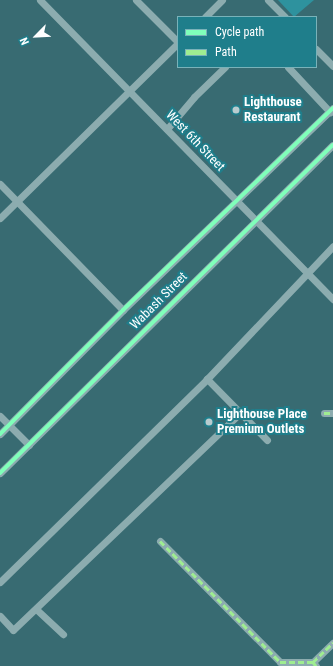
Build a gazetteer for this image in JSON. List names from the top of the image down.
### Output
{
  "streets": {
    "street": ["West 6th Street", "Wabash Street"]
  },
  "crossings": [
    ["West 6th Street", "Wabash Street"]
  ],
  "places": ["Lighthouse Restaurant", "Lighthouse Place Premium Outlets"],
  "legend": ["Cycle path", "Path"],
  "north": "bottom left"
}
